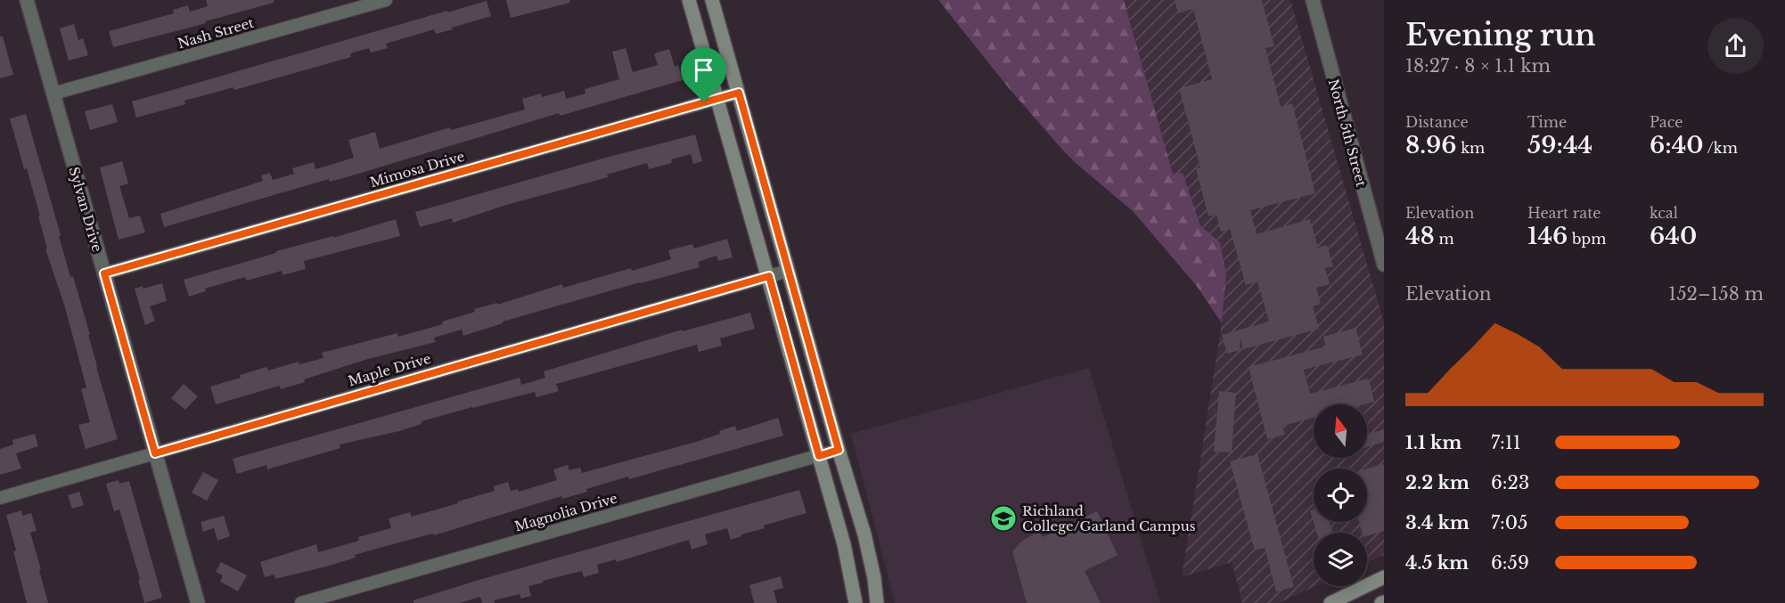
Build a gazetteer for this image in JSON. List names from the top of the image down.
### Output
{
  "streets": {
    "street": [
      "Nash Street",
      "North 5th Street",
      "Mimosa Drive",
      "Sylvan Drive",
      "Maple Drive",
      "Magnolia Drive"
    ]
  },
  "crossings": [
    ["Nash Street", "Sylvan Drive"],
    ["Mimosa Drive", "Sylvan Drive"],
    ["Sylvan Drive", "Maple Drive"]
  ],
  "places": {
    "school or university": ["Richland College/Garland Campus"]
  },
  "north": "top",
  "page": {
    "heading": ["Evening run", "18:27 · 8 × 1.1 km"],
    "stats": [
      ["Distance", "8.96 km"],
      ["Time", "59:44"],
      ["Pace", "6:40 /km"],
      ["Elevation", "48 m"],
      ["Heart rate", "146 bpm"],
      ["kcal", "640"]
    ],
    "chart": ["Elevation", "152–158 m"],
    "list": [
      {
        "name": "1.1 km",
        "note": "7:11"
      },
      {
        "name": "2.2 km",
        "note": "6:23"
      },
      {
        "name": "3.4 km",
        "note": "7:05"
      },
      {
        "name": "4.5 km",
        "note": "6:59"
      }
    ]
  }
}
